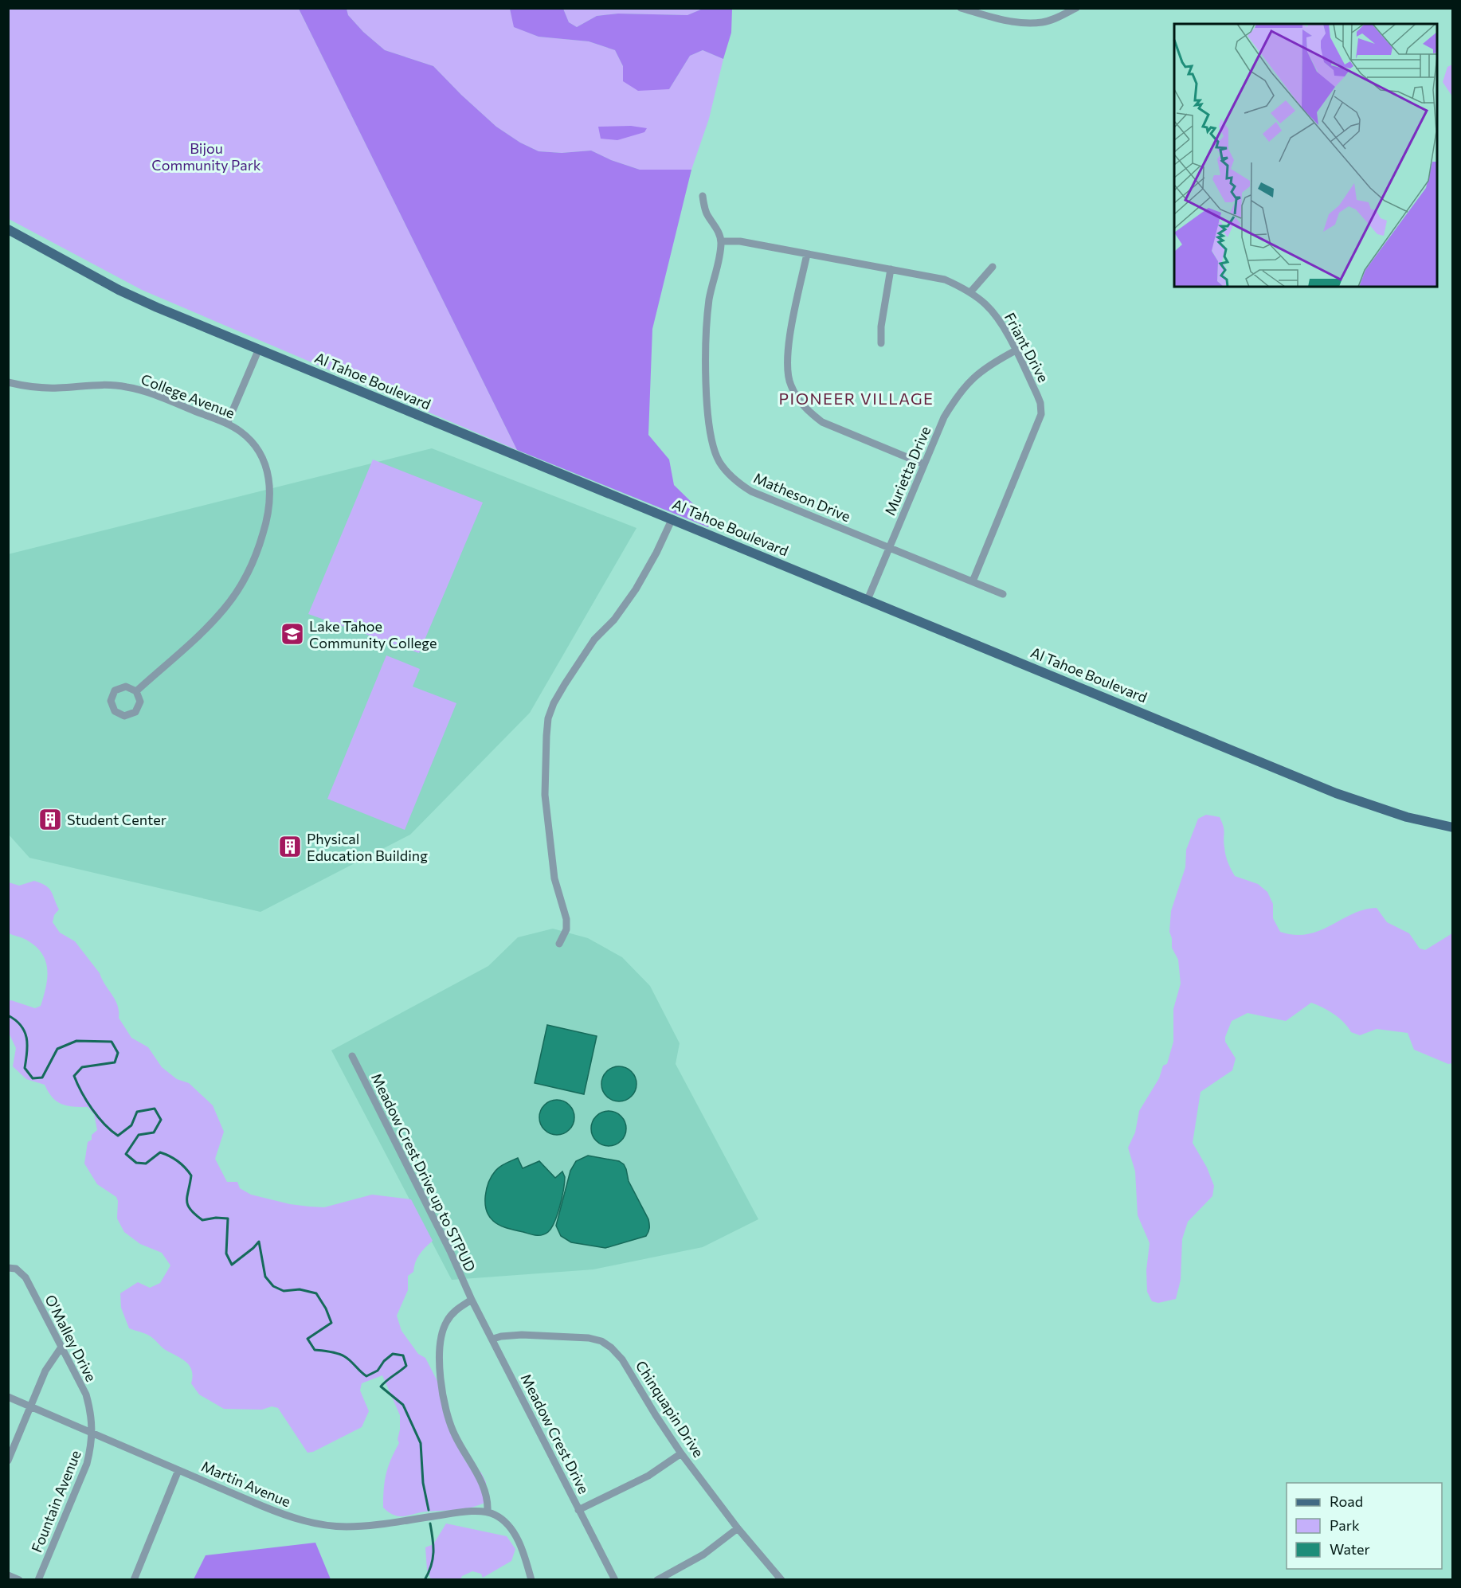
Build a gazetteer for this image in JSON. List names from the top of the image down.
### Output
{
  "streets": {
    "main road": ["Al Tahoe Boulevard"],
    "street": [
      "Friant Drive",
      "College Avenue",
      "Murietta Drive",
      "Matheson Drive",
      "Meadow Crest Drive up to STPUD",
      "O'Malley Drive",
      "Chinquapin Drive",
      "Meadow Crest Drive",
      "Martin Avenue",
      "Fountain Avenue"
    ]
  },
  "crossings": [
    ["Friant Drive", "Murietta Drive"],
    ["Friant Drive", "Matheson Drive"],
    ["Al Tahoe Boulevard", "Murietta Drive"],
    ["Murietta Drive", "Matheson Drive"],
    ["Meadow Crest Drive up to STPUD", "Meadow Crest Drive"],
    ["O'Malley Drive", "Martin Avenue"],
    ["O'Malley Drive", "Fountain Avenue"],
    ["Chinquapin Drive", "Meadow Crest Drive"],
    ["Martin Avenue", "Fountain Avenue"]
  ],
  "districts": ["PIONEER VILLAGE"],
  "parks": ["Bijou Community Park"],
  "places": {
    "school or university": ["Lake Tahoe Community College"],
    "building": ["Student Center", "Physical Education Building"]
  },
  "legend": ["Road", "Park", "Water"]
}
